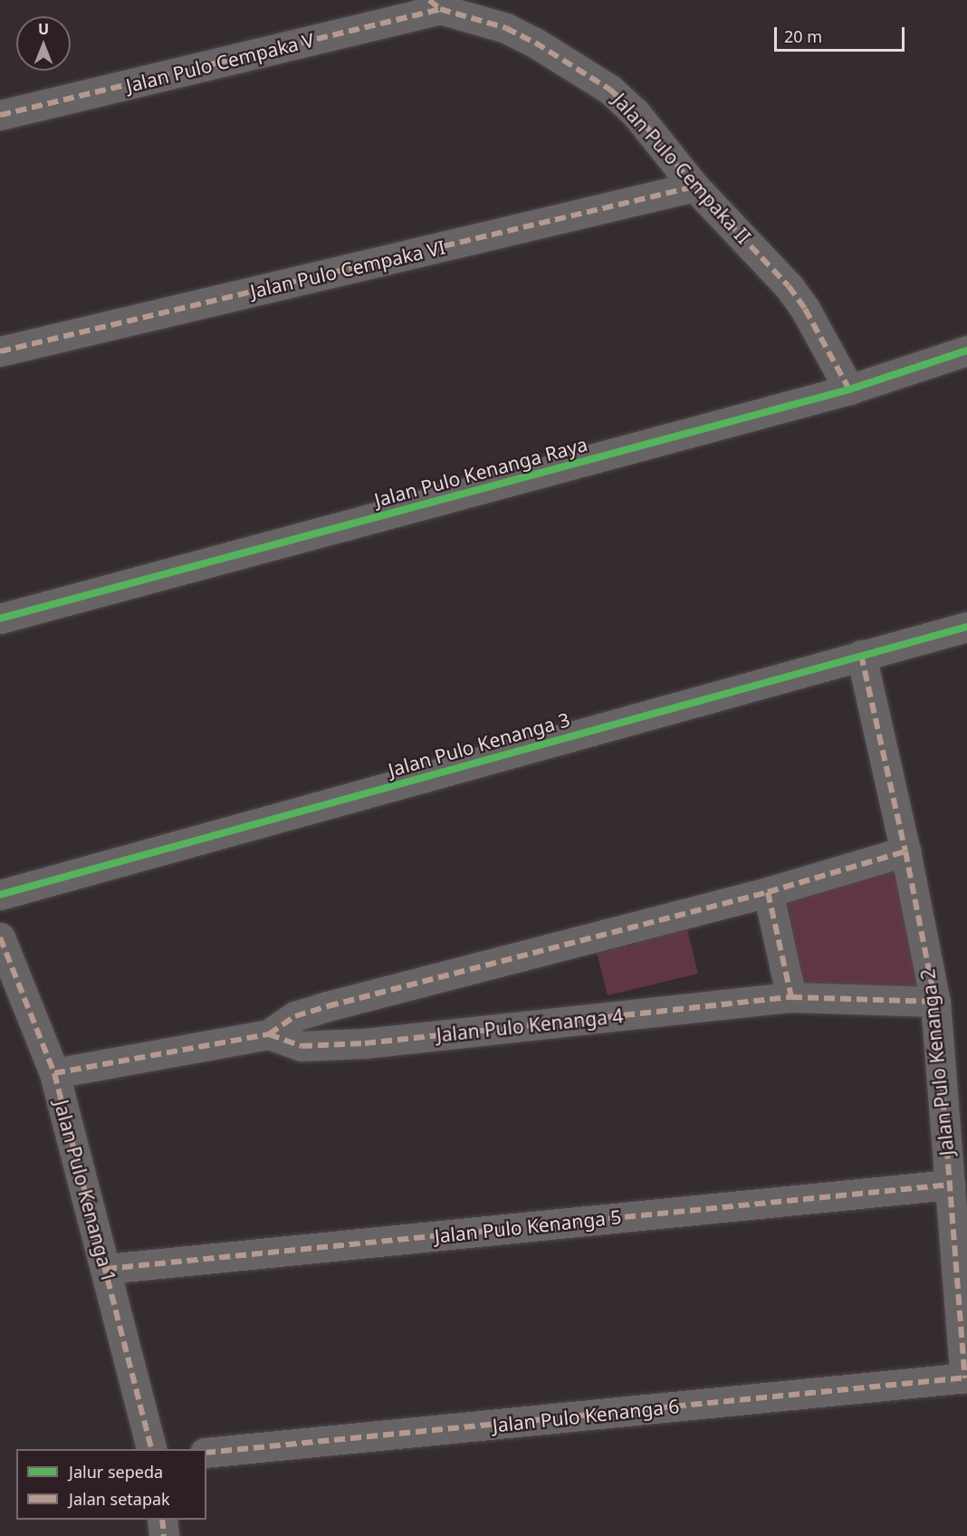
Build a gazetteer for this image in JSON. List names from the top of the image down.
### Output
{
  "streets": {
    "street": [
      "Jalan Pulo Cempaka V",
      "Jalan Pulo Cempaka II",
      "Jalan Pulo Cempaka VI",
      "Jalan Pulo Kenanga Raya",
      "Jalan Pulo Kenanga 3",
      "Jalan Pulo Kenanga 4",
      "Jalan Pulo Kenanga 2",
      "Jalan Pulo Kenanga 1",
      "Jalan Pulo Kenanga 5",
      "Jalan Pulo Kenanga 6"
    ]
  },
  "crossings": [
    ["Jalan Pulo Cempaka V", "Jalan Pulo Cempaka II"],
    ["Jalan Pulo Cempaka II", "Jalan Pulo Cempaka VI"],
    ["Jalan Pulo Cempaka II", "Jalan Pulo Kenanga Raya"],
    ["Jalan Pulo Kenanga 3", "Jalan Pulo Kenanga 2"],
    ["Jalan Pulo Kenanga 4", "Jalan Pulo Kenanga 2"],
    ["Jalan Pulo Kenanga 2", "Jalan Pulo Kenanga 5"],
    ["Jalan Pulo Kenanga 2", "Jalan Pulo Kenanga 6"],
    ["Jalan Pulo Kenanga 1", "Jalan Pulo Kenanga 5"]
  ],
  "legend": ["Jalur sepeda", "Jalan setapak"],
  "scale_bar": "20 m",
  "north": "top"
}
